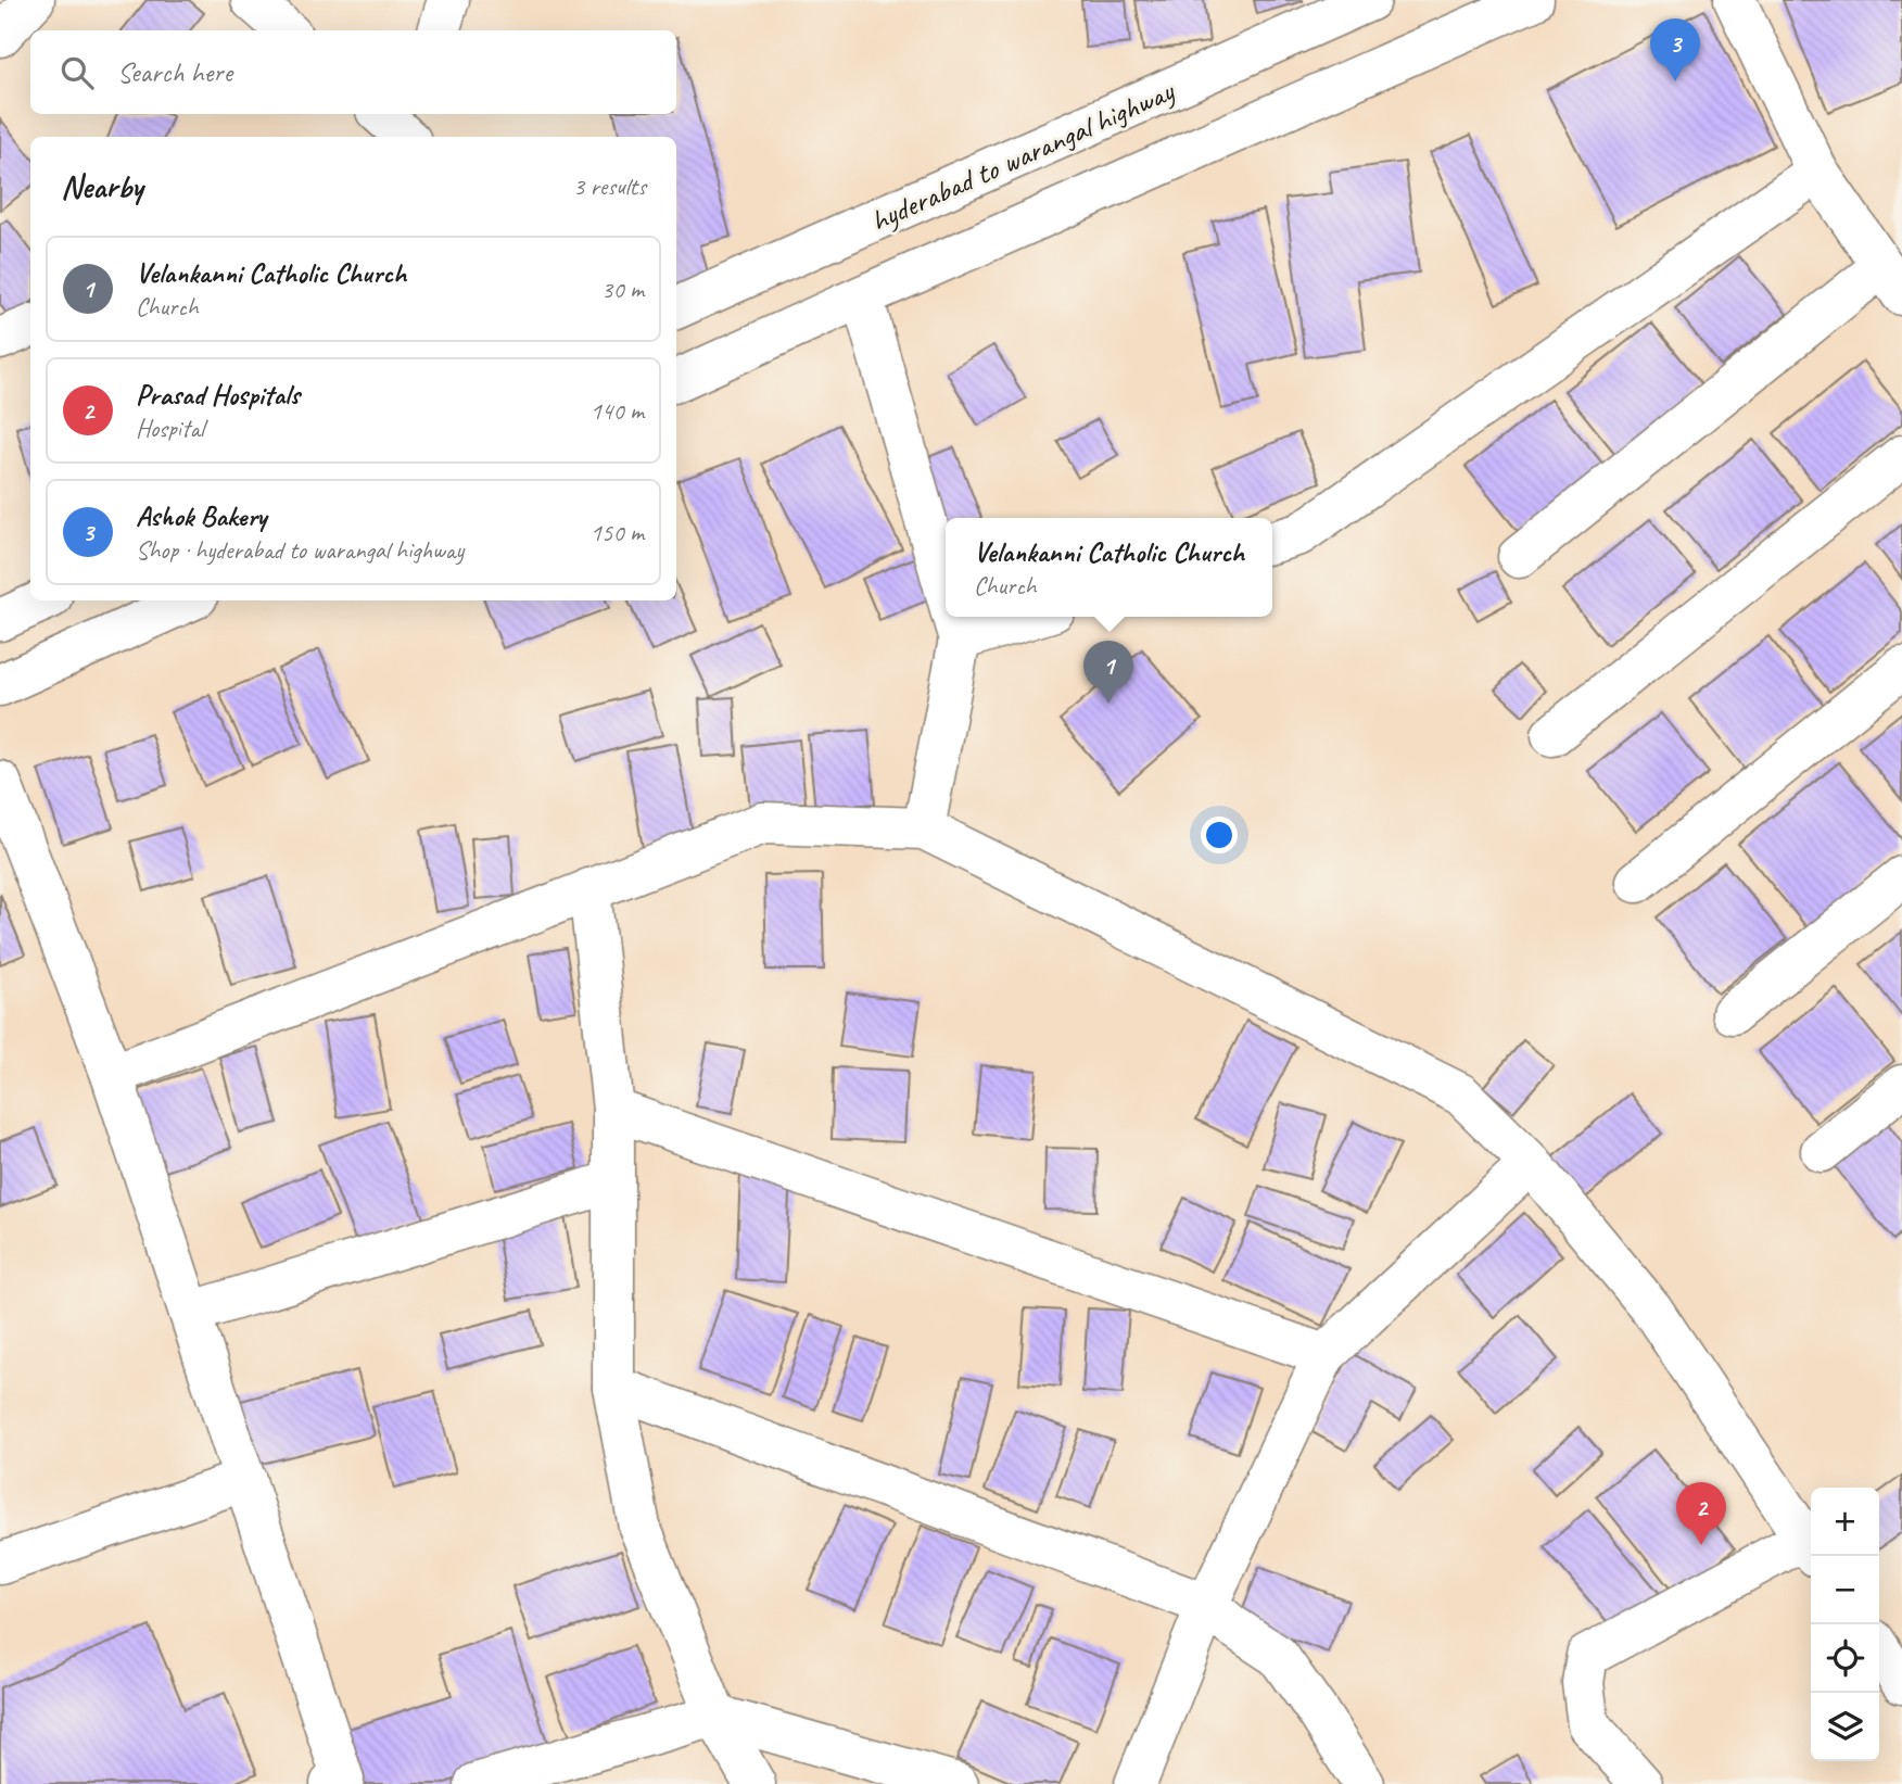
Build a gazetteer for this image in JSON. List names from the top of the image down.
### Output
{
  "streets": {
    "street": ["hyderabad to warangal highway"]
  },
  "page": {
    "pins": ["3", "1", "2"],
    "search": "Search here",
    "heading": ["Nearby", "3 results"],
    "list": [
      {
        "mark": "1",
        "name": "Velankanni Catholic Church",
        "note": "Church",
        "value": "30 m"
      },
      {
        "mark": "2",
        "name": "Prasad Hospitals",
        "note": "Hospital",
        "value": "140 m"
      },
      {
        "mark": "3",
        "name": "Ashok Bakery",
        "note": "Shop · hyderabad to warangal highway",
        "value": "150 m"
      }
    ],
    "popup": ["Velankanni Catholic Church", "Church"],
    "map_buttons": ["+", "−"]
  }
}
